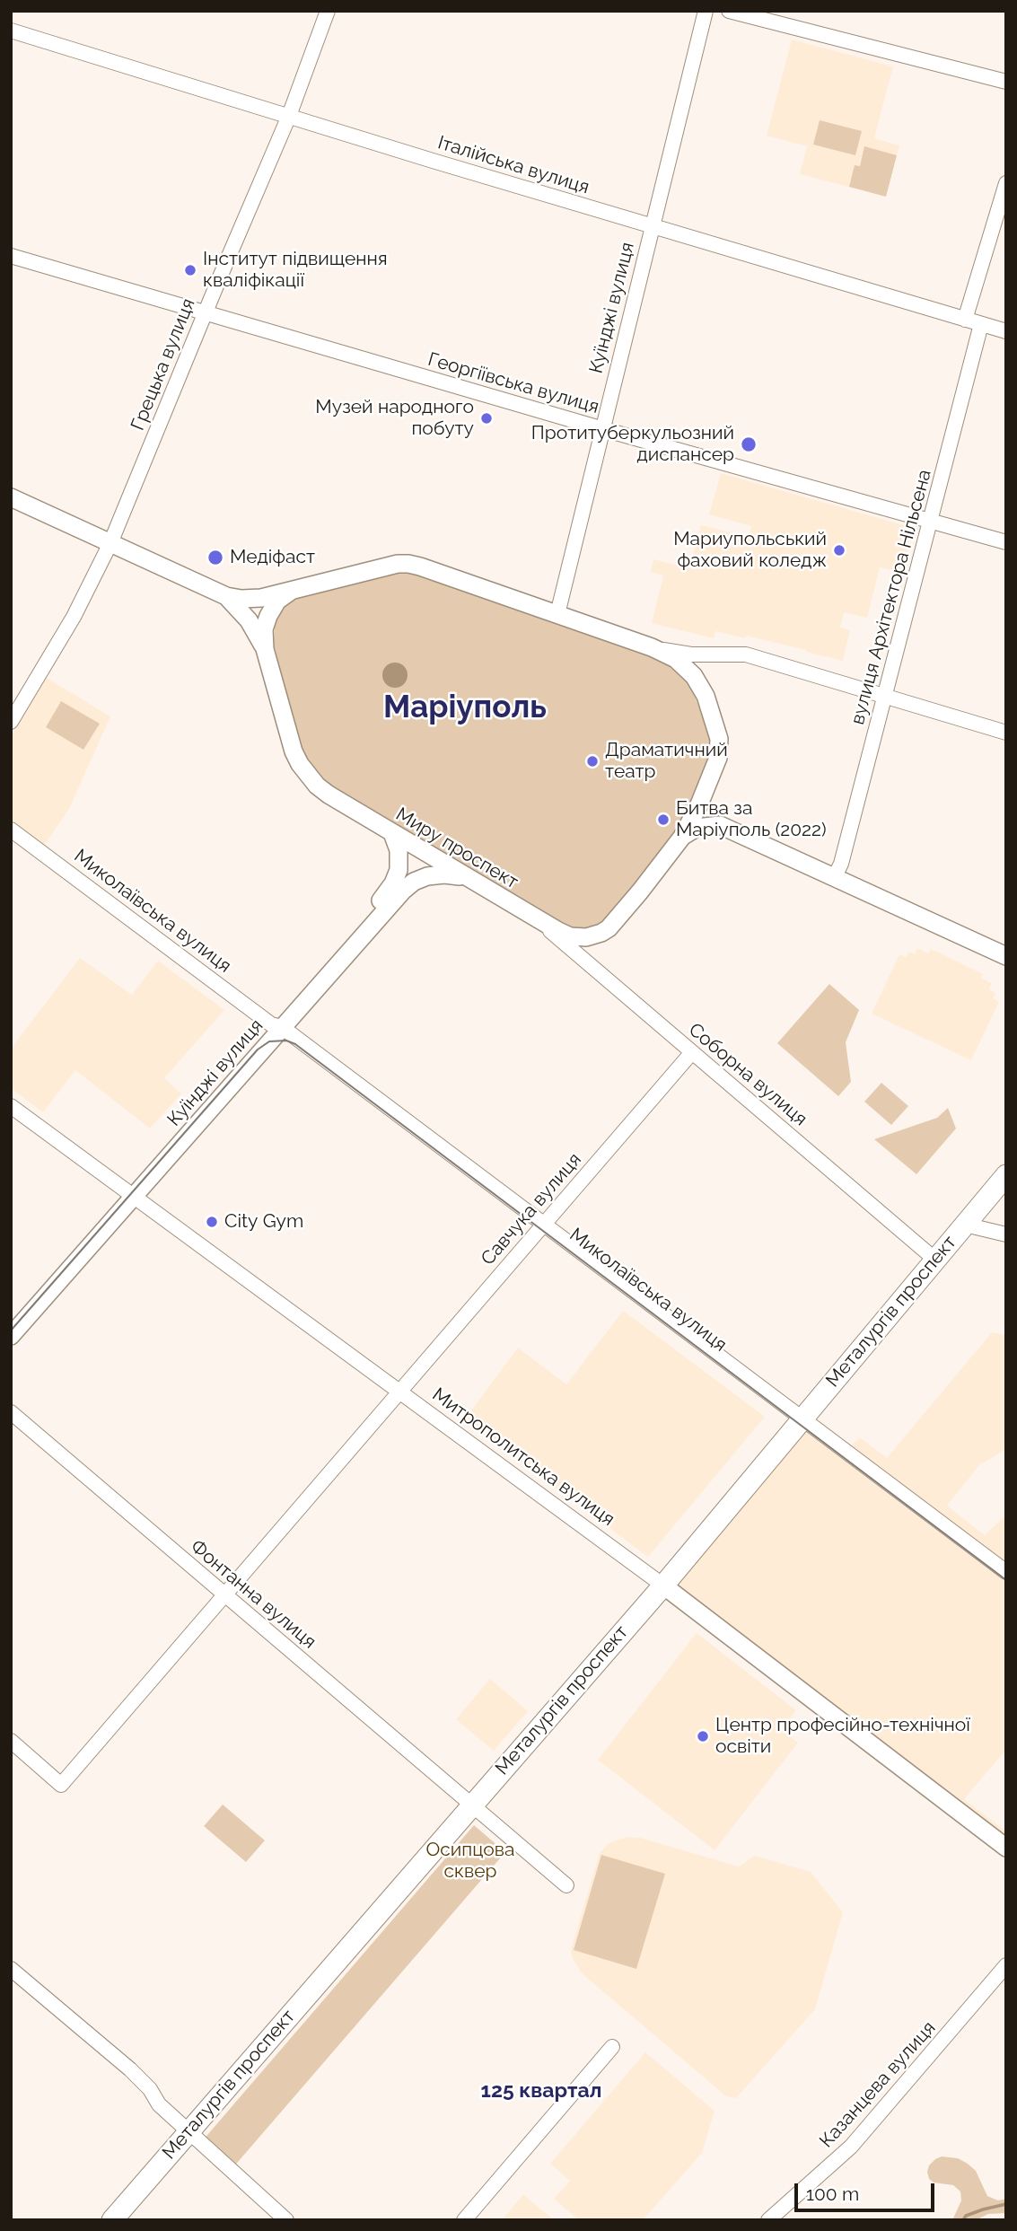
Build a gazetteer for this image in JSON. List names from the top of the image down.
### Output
{
  "streets": {
    "highway": ["Металургів проспект"],
    "main road": ["Куїнджі вулиця", "Миру проспект", "Митрополитська вулиця"],
    "street": [
      "Італійська вулиця",
      "Грецька вулиця",
      "Георгіївська вулиця",
      "вулиця Архітектора Нільсена",
      "Миколаївська вулиця",
      "Соборна вулиця",
      "Савчука вулиця",
      "Фонтанна вулиця",
      "Казанцева вулиця"
    ]
  },
  "crossings": [
    ["Італійська вулиця", "Куїнджі вулиця"],
    ["Італійська вулиця", "Грецька вулиця"],
    ["Італійська вулиця", "вулиця Архітектора Нільсена"],
    ["Куїнджі вулиця", "Георгіївська вулиця"],
    ["Куїнджі вулиця", "Миру проспект"],
    ["Куїнджі вулиця", "Миколаївська вулиця"],
    ["Куїнджі вулиця", "Митрополитська вулиця"],
    ["Грецька вулиця", "Георгіївська вулиця"],
    ["Грецька вулиця", "Миру проспект"],
    ["Георгіївська вулиця", "вулиця Архітектора Нільсена"],
    ["Миру проспект", "Соборна вулиця"],
    ["Миколаївська вулиця", "Савчука вулиця"],
    ["Миколаївська вулиця", "Металургів проспект"],
    ["Соборна вулиця", "Савчука вулиця"],
    ["Соборна вулиця", "Металургів проспект"],
    ["Савчука вулиця", "Митрополитська вулиця"],
    ["Савчука вулиця", "Фонтанна вулиця"],
    ["Металургів проспект", "Митрополитська вулиця"],
    ["Металургів проспект", "Фонтанна вулиця"]
  ],
  "districts": ["Маріуполь", "125 квартал"],
  "parks": ["Осипцова сквер"],
  "places": [
    "Інститут підвищення кваліфікації",
    "Музей народного побуту",
    "Протитуберкульозний диспансер",
    "Мариупольський фаховий коледж",
    "Медіфаст",
    "Драматичний театр",
    "Битва за Маріуполь (2022)",
    "City Gym",
    "Центр професійно-технічної освіти"
  ],
  "scale_bar": "100 m"
}
